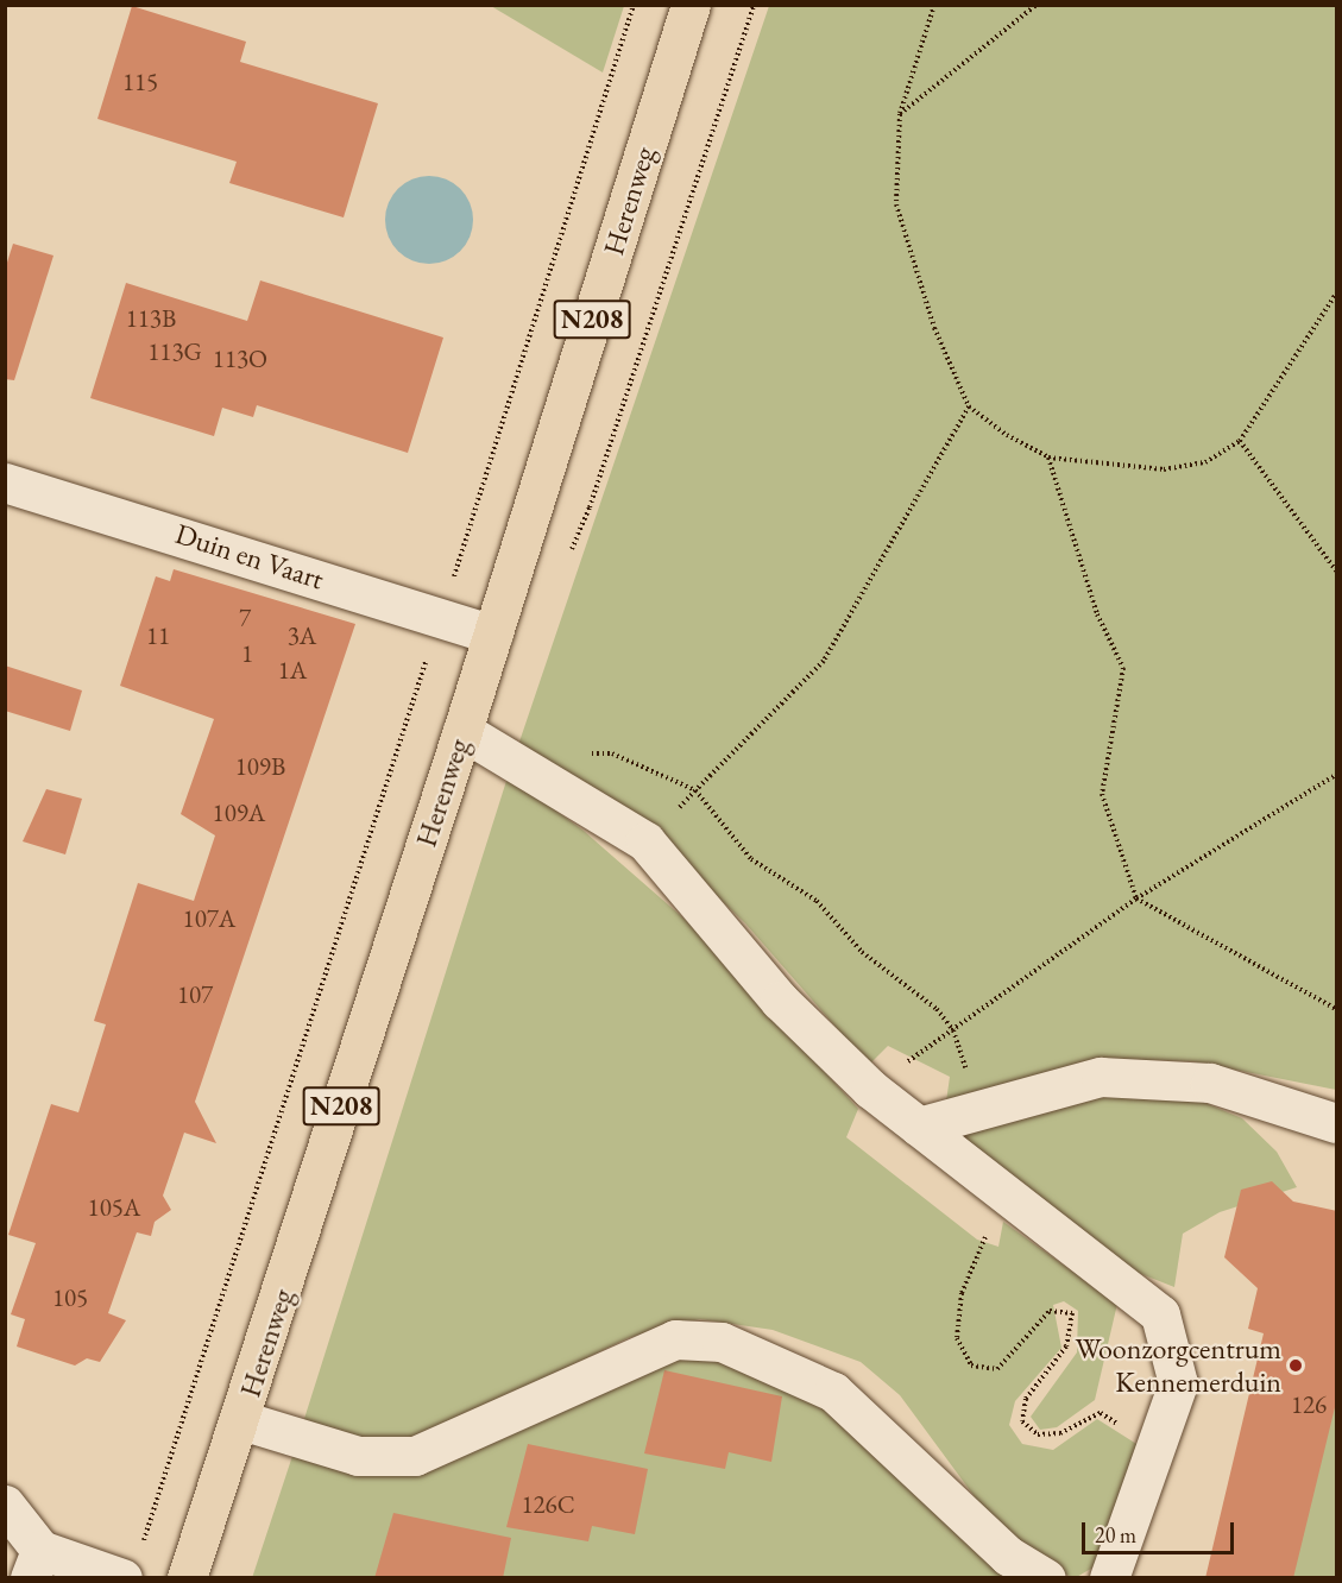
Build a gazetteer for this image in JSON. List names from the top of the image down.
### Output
{
  "streets": {
    "main road": ["Herenweg", "N208"],
    "street": ["Duin en Vaart"]
  },
  "crossings": [
    ["Herenweg", "Duin en Vaart"]
  ],
  "places": ["Woonzorgcentrum Kennemerduin"],
  "house_numbers": [
    "115",
    "113B",
    "113G",
    "113O",
    "7",
    "11",
    "3A",
    "1",
    "1A",
    "109B",
    "109A",
    "107A",
    "107",
    "105A",
    "105",
    "126",
    "126C"
  ],
  "scale_bar": "20 m"
}
